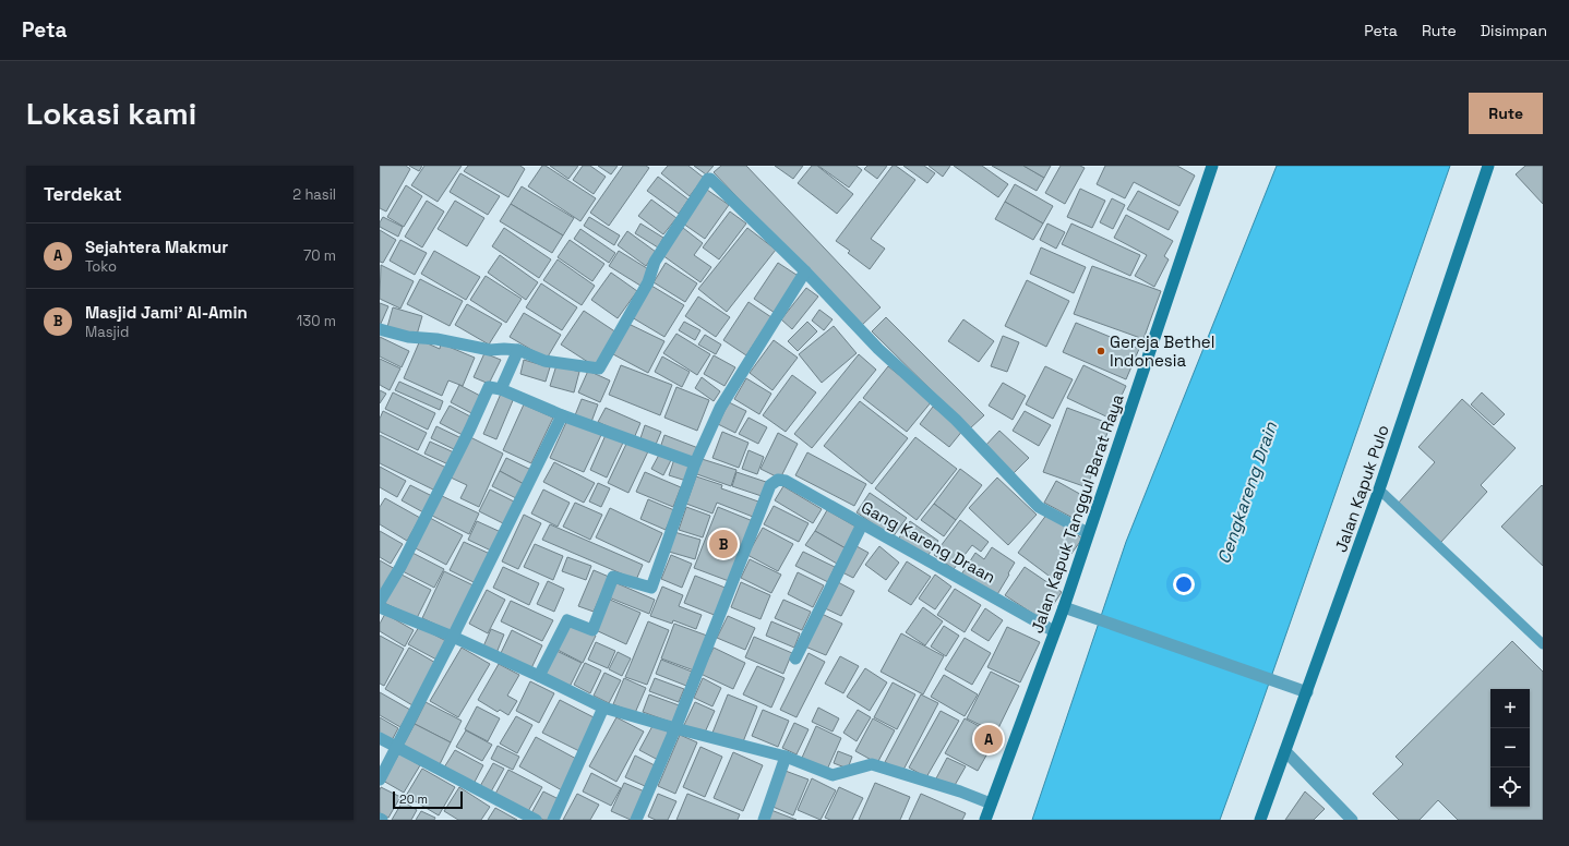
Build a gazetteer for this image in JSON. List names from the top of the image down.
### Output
{
  "streets": {
    "main road": ["Jalan Kapuk Pulo", "Jalan Kapuk Tanggul Barat Raya"],
    "street": ["Gang Kareng Draan"]
  },
  "crossings": [
    ["Jalan Kapuk Tanggul Barat Raya", "Gang Kareng Draan"]
  ],
  "water": ["Cengkareng Drain"],
  "places": ["Gereja Bethel Indonesia"],
  "scale_bar": "20 m",
  "page": {
    "header": "Peta",
    "nav": ["Peta", "Rute", "Disimpan"],
    "buttons": "Rute",
    "title": "Lokasi kami",
    "heading": ["Terdekat", "2 hasil"],
    "list": [
      {
        "mark": "A",
        "name": "Sejahtera Makmur",
        "note": "Toko",
        "value": "70 m"
      },
      {
        "mark": "B",
        "name": "Masjid Jami' Al-Amin",
        "note": "Masjid",
        "value": "130 m"
      }
    ],
    "pins": ["B", "A"],
    "map_buttons": ["+", "−"],
    "scale": "20 m"
  }
}
